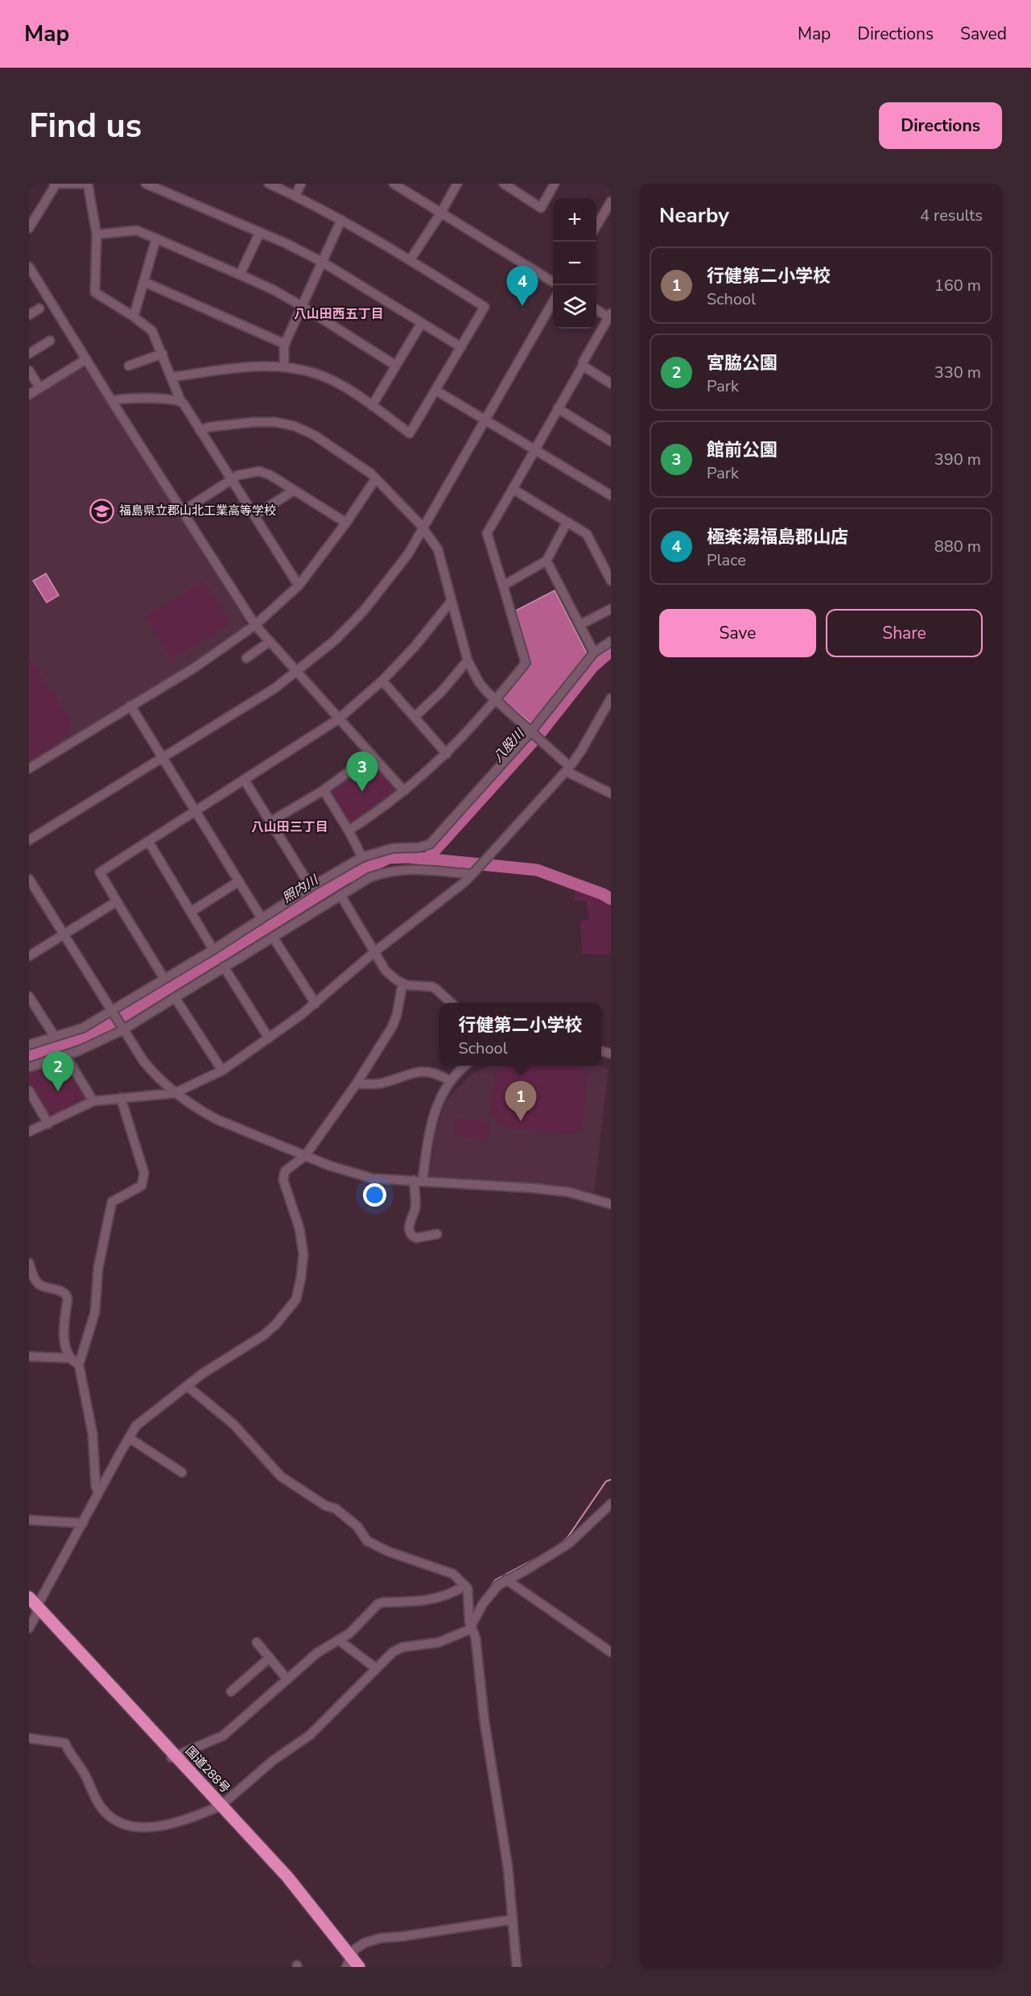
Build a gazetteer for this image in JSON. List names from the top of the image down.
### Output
{
  "streets": {
    "highway": ["国道288号"]
  },
  "districts": ["八山田西五丁目", "八山田三丁目"],
  "water": ["八股川", "照内川"],
  "places": {
    "school or university": ["福島県立郡山北工業高等学校"]
  },
  "page": {
    "header": "Map",
    "nav": ["Map", "Directions", "Saved"],
    "buttons": [
      "Directions",
      ["Save", "Share"]
    ],
    "title": "Find us",
    "heading": ["Nearby", "4 results"],
    "map_buttons": ["+", "−"],
    "list": [
      {
        "mark": "1",
        "name": "行健第二小学校",
        "note": "School",
        "value": "160 m"
      },
      {
        "mark": "2",
        "name": "宮脇公園",
        "note": "Park",
        "value": "330 m"
      },
      {
        "mark": "3",
        "name": "館前公園",
        "note": "Park",
        "value": "390 m"
      },
      {
        "mark": "4",
        "name": "極楽湯福島郡山店",
        "note": "Place",
        "value": "880 m"
      }
    ],
    "pins": [
      "4",
      "3",
      "2",
      "1"
    ],
    "popup": ["行健第二小学校", "School"]
  }
}
